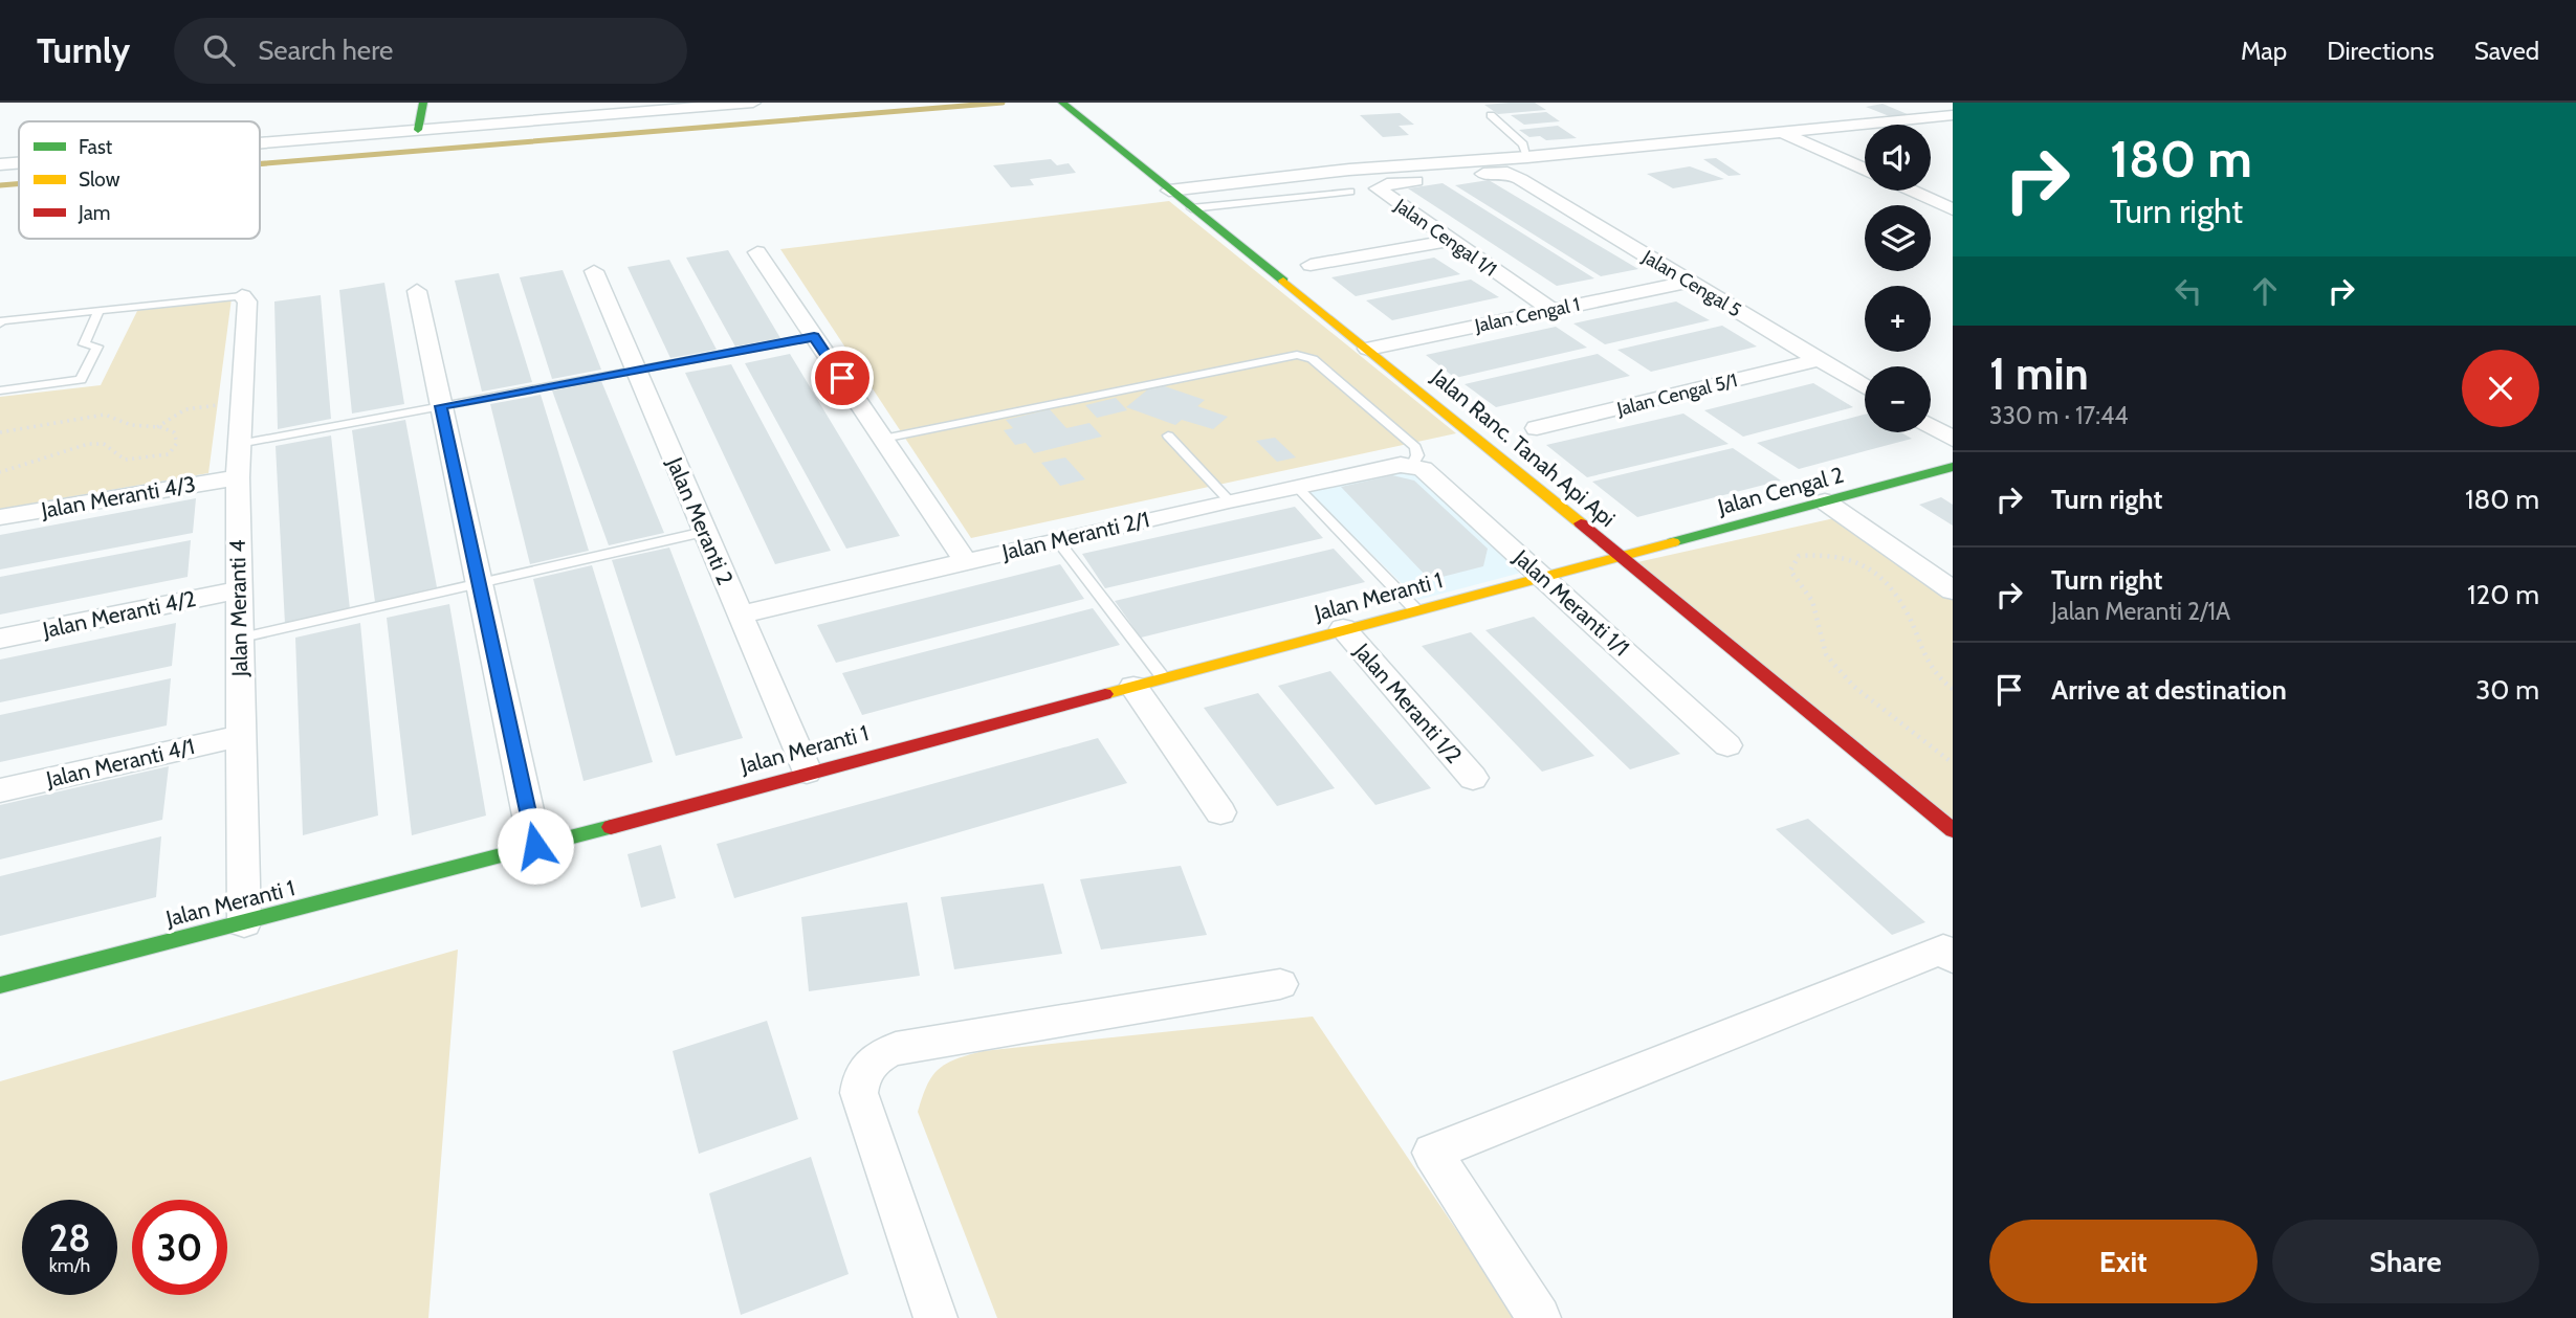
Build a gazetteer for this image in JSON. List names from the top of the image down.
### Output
{
  "streets": {
    "street": [
      "Jalan Cengal 1/1",
      "Jalan Cengal 5",
      "Jalan Cengal 1",
      "Jalan Cengal 5/1",
      "Jalan Ranc. Tanah Api Api",
      "Jalan Cengal 2",
      "Jalan Meranti 4/3",
      "Jalan Meranti 2",
      "Jalan Meranti 2/1",
      "Jalan Meranti 1",
      "Jalan Meranti 1/1",
      "Jalan Meranti 4",
      "Jalan Meranti 4/2",
      "Jalan Meranti 1/2",
      "Jalan Meranti 4/1"
    ]
  },
  "crossings": [
    ["Jalan Cengal 1/1", "Jalan Cengal 5"],
    ["Jalan Cengal 1/1", "Jalan Cengal 1"],
    ["Jalan Cengal 5", "Jalan Cengal 1"],
    ["Jalan Cengal 5", "Jalan Cengal 5/1"],
    ["Jalan Cengal 1", "Jalan Ranc. Tanah Api Api"],
    ["Jalan Ranc. Tanah Api Api", "Jalan Cengal 2"],
    ["Jalan Ranc. Tanah Api Api", "Jalan Meranti 1"],
    ["Jalan Cengal 2", "Jalan Meranti 1"],
    ["Jalan Meranti 4/3", "Jalan Meranti 4"],
    ["Jalan Meranti 2", "Jalan Meranti 2/1"],
    ["Jalan Meranti 2", "Jalan Meranti 1"],
    ["Jalan Meranti 2/1", "Jalan Meranti 1/1"],
    ["Jalan Meranti 1", "Jalan Meranti 1/1"],
    ["Jalan Meranti 1", "Jalan Meranti 4"],
    ["Jalan Meranti 1", "Jalan Meranti 1/2"],
    ["Jalan Meranti 4", "Jalan Meranti 4/2"],
    ["Jalan Meranti 4", "Jalan Meranti 4/1"]
  ],
  "legend": ["Fast", "Slow", "Jam"],
  "page": {
    "header": "Turnly",
    "search": "Search here",
    "nav": ["Map", "Directions", "Saved"],
    "turn": ["180 m", "Turn right"],
    "map_buttons": ["+", "−"],
    "heading": ["1 min", "330 m · 17:44"],
    "list": [
      {
        "name": "Turn right",
        "value": "180 m"
      },
      {
        "name": "Turn right",
        "note": "Jalan Meranti 2/1A",
        "value": "120 m"
      },
      {
        "name": "Arrive at destination",
        "value": "30 m"
      }
    ],
    "speed": "28 km/h",
    "limit": "30",
    "buttons": ["Exit", "Share"]
  }
}
